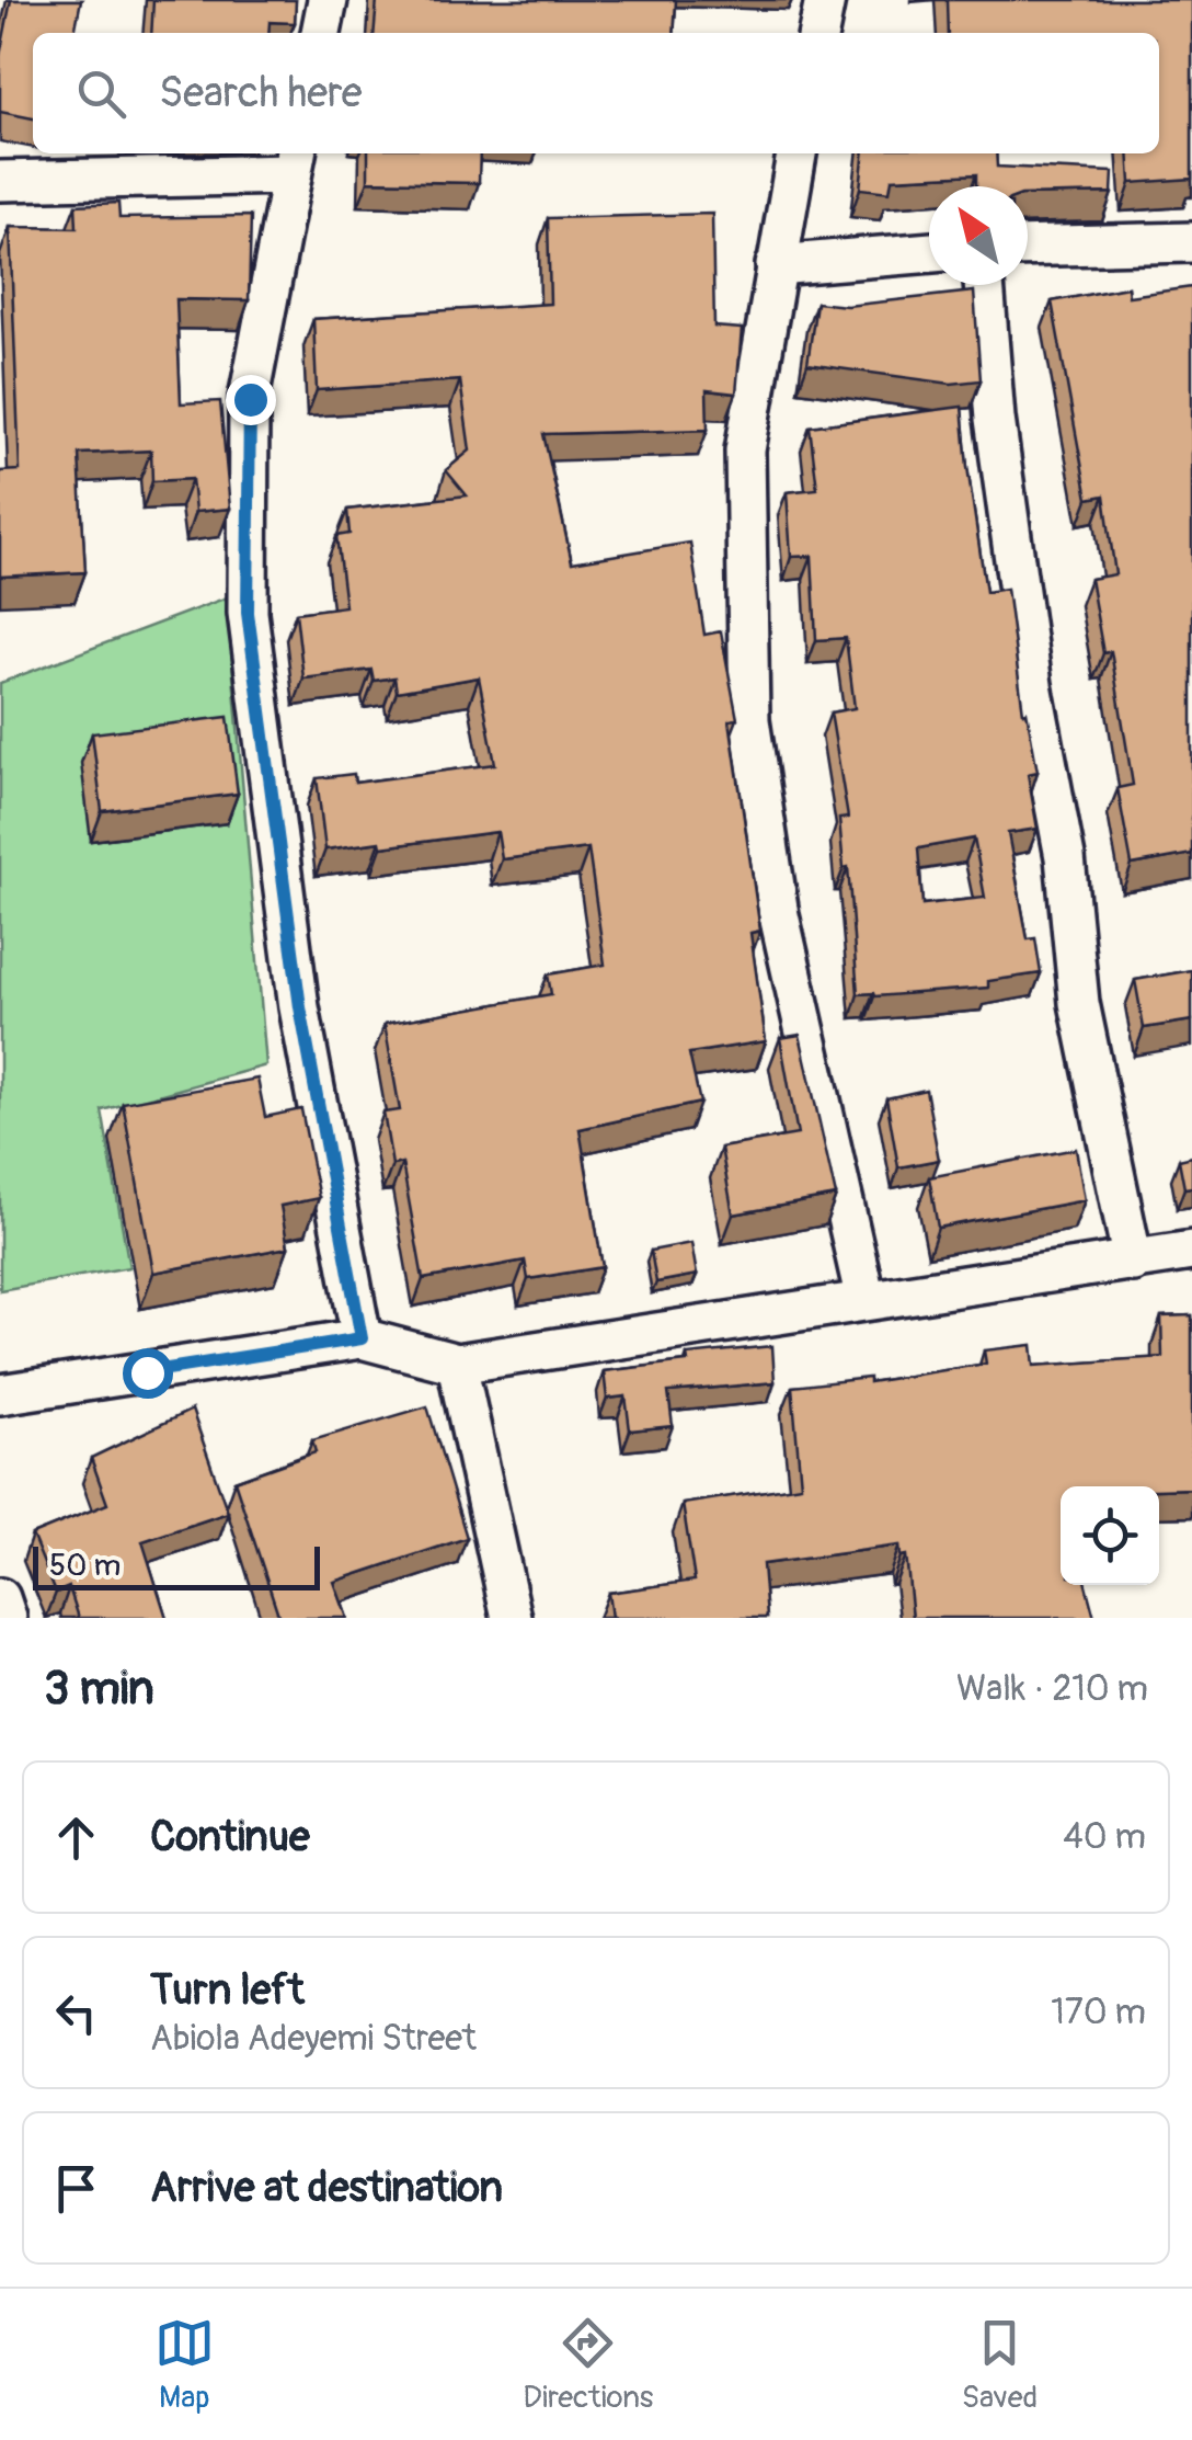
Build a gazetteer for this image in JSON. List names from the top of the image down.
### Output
{
  "scale_bar": "50 m",
  "north": "top left",
  "page": {
    "search": "Search here",
    "scale": "50 m",
    "heading": ["3 min", "Walk · 210 m"],
    "list": [
      ["Continue", "40 m"],
      ["Turn left", "Abiola Adeyemi Street", "170 m"],
      "Arrive at destination"
    ],
    "nav": ["Map", "Directions", "Saved"]
  }
}
